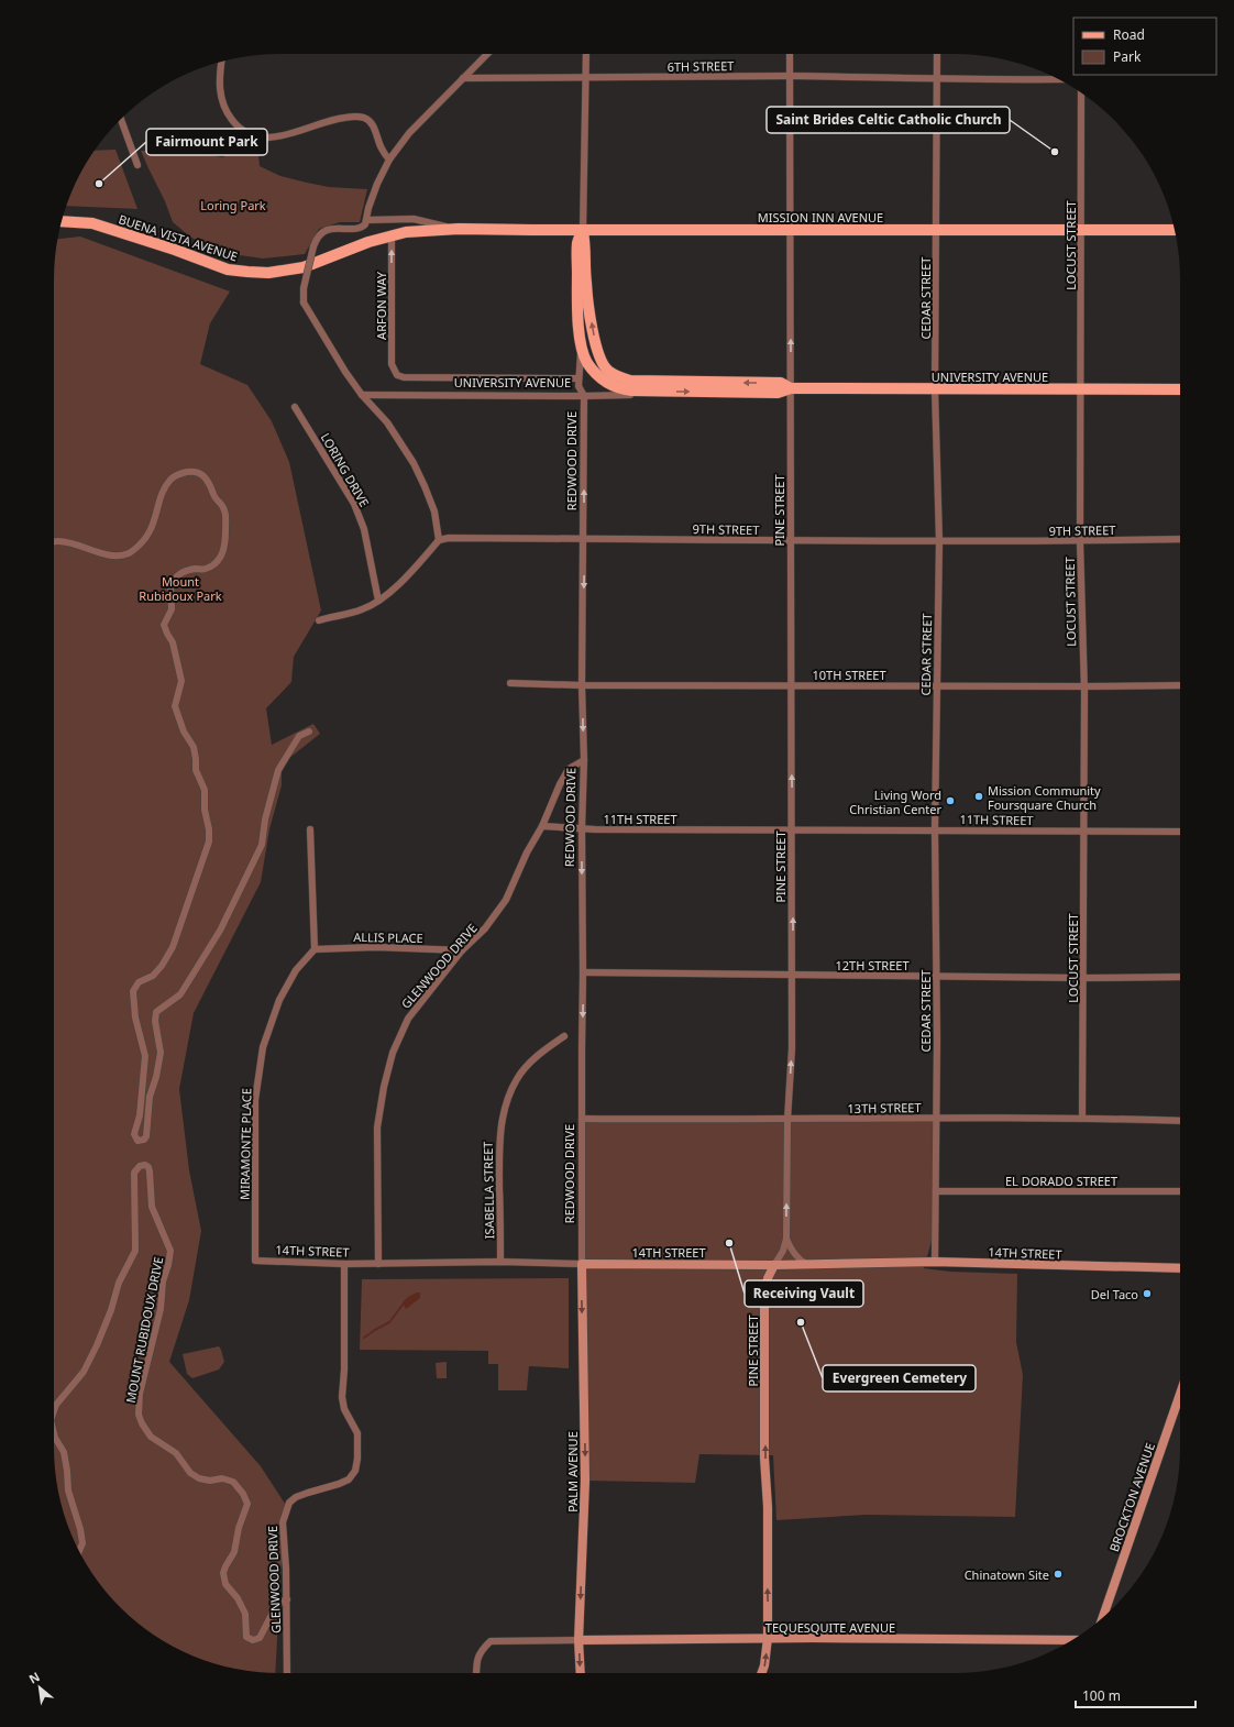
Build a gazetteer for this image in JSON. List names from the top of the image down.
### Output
{
  "streets": {
    "main road": [
      "MISSION INN AVENUE",
      "BUENA VISTA AVENUE",
      "UNIVERSITY AVENUE",
      "REDWOOD DRIVE"
    ],
    "street": [
      "6TH STREET",
      "LOCUST STREET",
      "CEDAR STREET",
      "ARFON WAY",
      "LORING DRIVE",
      "PINE STREET",
      "9TH STREET",
      "10TH STREET",
      "11TH STREET",
      "ALLIS PLACE",
      "12TH STREET",
      "GLENWOOD DRIVE",
      "13TH STREET",
      "MIRAMONTE PLACE",
      "EL DORADO STREET",
      "ISABELLA STREET",
      "14TH STREET",
      "MOUNT RUBIDOUX DRIVE",
      "PALM AVENUE",
      "BROCKTON AVENUE",
      "TEQUESQUITE AVENUE"
    ]
  },
  "crossings": [
    ["6TH STREET", "CEDAR STREET"],
    ["6TH STREET", "REDWOOD DRIVE"],
    ["6TH STREET", "PINE STREET"],
    ["MISSION INN AVENUE", "BUENA VISTA AVENUE"],
    ["MISSION INN AVENUE", "LOCUST STREET"],
    ["MISSION INN AVENUE", "CEDAR STREET"],
    ["MISSION INN AVENUE", "ARFON WAY"],
    ["MISSION INN AVENUE", "REDWOOD DRIVE"],
    ["MISSION INN AVENUE", "PINE STREET"],
    ["BUENA VISTA AVENUE", "ARFON WAY"],
    ["LOCUST STREET", "UNIVERSITY AVENUE"],
    ["LOCUST STREET", "9TH STREET"],
    ["LOCUST STREET", "10TH STREET"],
    ["LOCUST STREET", "11TH STREET"],
    ["LOCUST STREET", "12TH STREET"],
    ["LOCUST STREET", "13TH STREET"],
    ["CEDAR STREET", "UNIVERSITY AVENUE"],
    ["CEDAR STREET", "9TH STREET"],
    ["CEDAR STREET", "10TH STREET"],
    ["CEDAR STREET", "11TH STREET"],
    ["CEDAR STREET", "12TH STREET"],
    ["CEDAR STREET", "13TH STREET"],
    ["CEDAR STREET", "EL DORADO STREET"],
    ["CEDAR STREET", "14TH STREET"],
    ["ARFON WAY", "UNIVERSITY AVENUE"],
    ["UNIVERSITY AVENUE", "REDWOOD DRIVE"],
    ["UNIVERSITY AVENUE", "PINE STREET"],
    ["REDWOOD DRIVE", "9TH STREET"],
    ["REDWOOD DRIVE", "10TH STREET"],
    ["REDWOOD DRIVE", "11TH STREET"],
    ["REDWOOD DRIVE", "12TH STREET"],
    ["REDWOOD DRIVE", "GLENWOOD DRIVE"],
    ["REDWOOD DRIVE", "13TH STREET"],
    ["REDWOOD DRIVE", "14TH STREET"],
    ["REDWOOD DRIVE", "PALM AVENUE"],
    ["PINE STREET", "9TH STREET"],
    ["PINE STREET", "10TH STREET"],
    ["PINE STREET", "11TH STREET"],
    ["PINE STREET", "12TH STREET"],
    ["PINE STREET", "13TH STREET"],
    ["PINE STREET", "14TH STREET"],
    ["PINE STREET", "TEQUESQUITE AVENUE"],
    ["11TH STREET", "GLENWOOD DRIVE"],
    ["ALLIS PLACE", "GLENWOOD DRIVE"],
    ["ALLIS PLACE", "MIRAMONTE PLACE"],
    ["GLENWOOD DRIVE", "14TH STREET"],
    ["GLENWOOD DRIVE", "MOUNT RUBIDOUX DRIVE"],
    ["MIRAMONTE PLACE", "14TH STREET"],
    ["ISABELLA STREET", "14TH STREET"],
    ["14TH STREET", "PALM AVENUE"],
    ["PALM AVENUE", "TEQUESQUITE AVENUE"]
  ],
  "one_way": ["ARFON WAY", "PINE STREET", "PALM AVENUE"],
  "parks": ["Loring Park", "Mount Rubidoux Park"],
  "places": [
    "Saint Brides Celtic Catholic Church",
    "Fairmount Park",
    "Mission Community Foursquare Church",
    "Living Word Christian Center",
    "Receiving Vault",
    "Del Taco",
    "Evergreen Cemetery",
    "Chinatown Site"
  ],
  "legend": ["Road", "Park"],
  "scale_bar": "100 m",
  "north": "top left"
}
